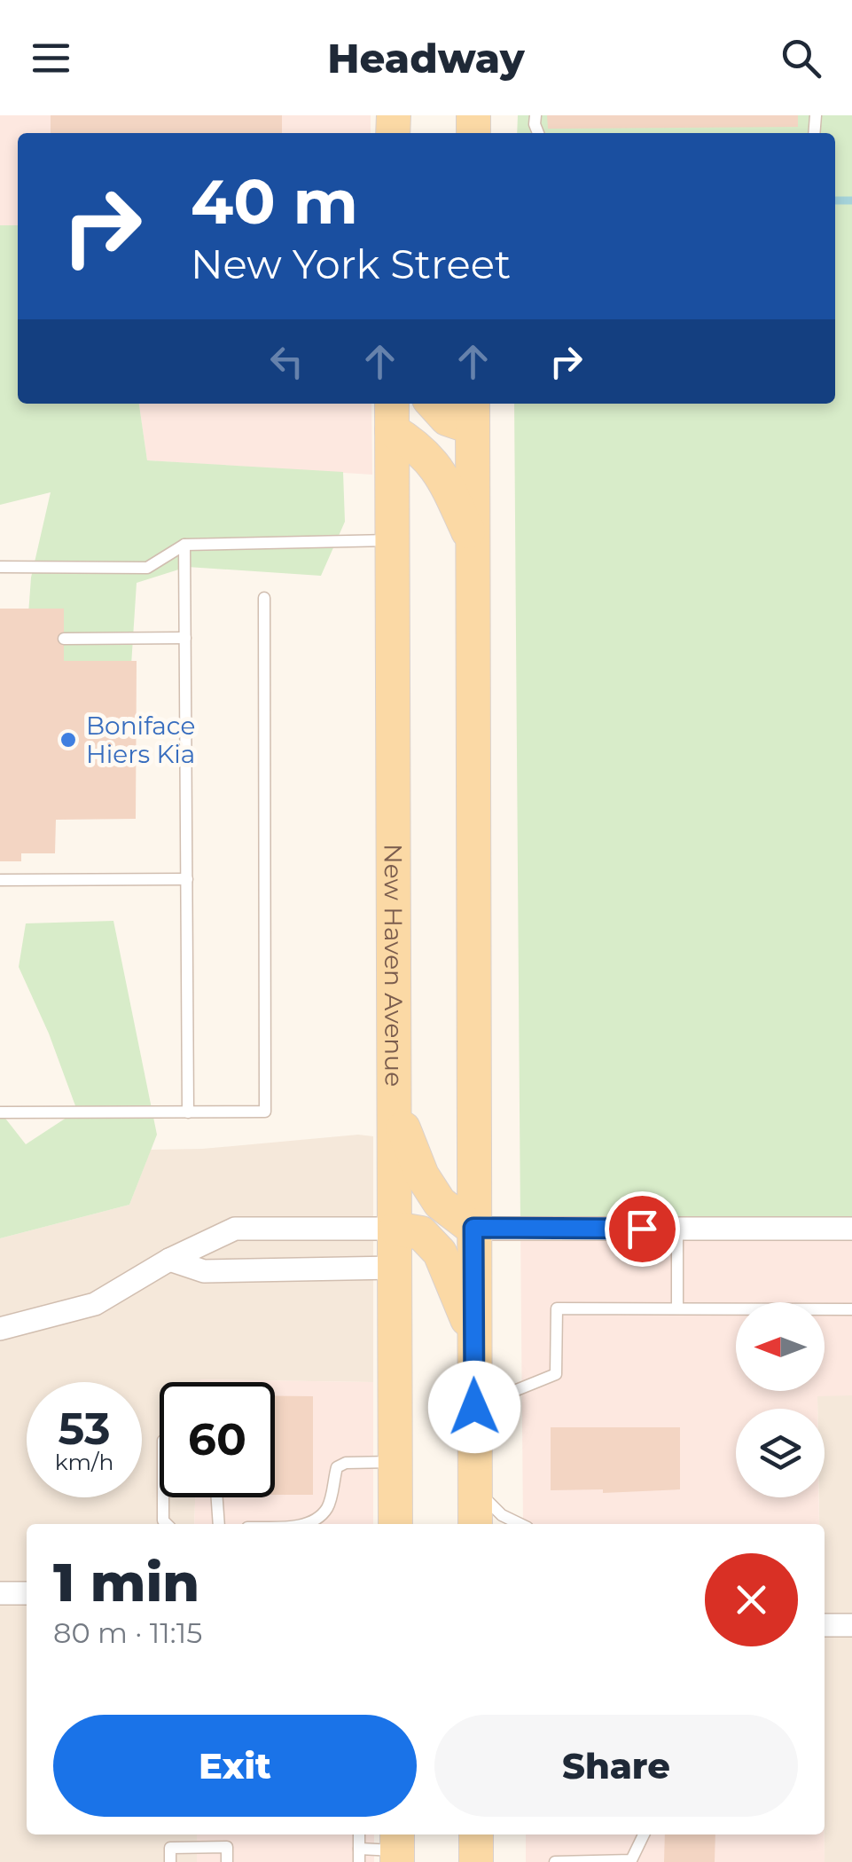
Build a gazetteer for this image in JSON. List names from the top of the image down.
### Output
{
  "streets": {
    "main road": ["New Haven Avenue"]
  },
  "places": ["Boniface Hiers Kia"],
  "north": "left",
  "page": {
    "header": "Headway",
    "turn": ["40 m", "New York Street"],
    "speed": "53 km/h",
    "limit": "60",
    "heading": ["1 min", "80 m · 11:15"],
    "buttons": ["Exit", "Share"]
  }
}
